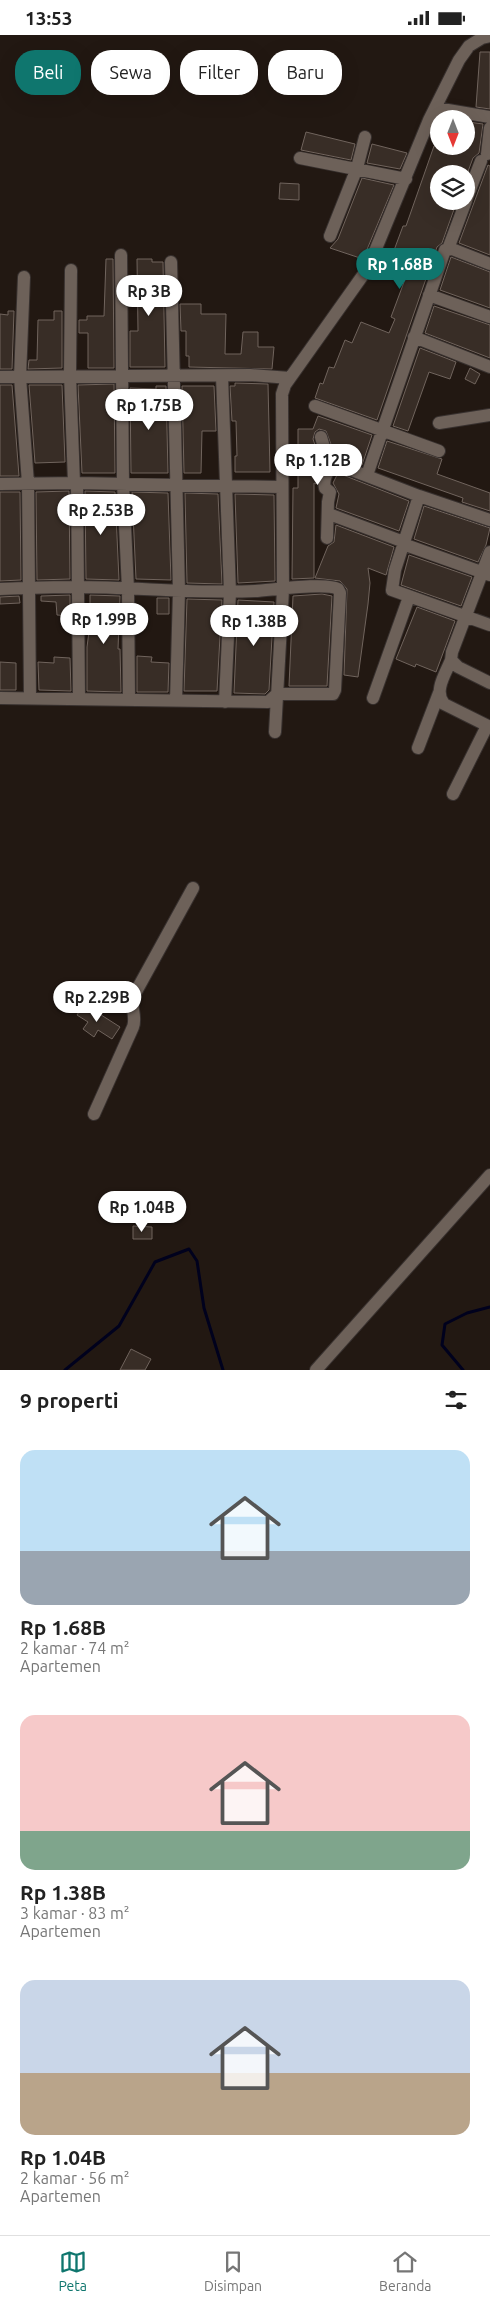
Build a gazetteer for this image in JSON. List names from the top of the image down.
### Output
{
  "north": "bottom",
  "page": {
    "status": "13:53",
    "chip": [
      "Beli",
      "Sewa",
      "Filter",
      "Baru"
    ],
    "price": [
      "Rp 1.68B",
      "Rp 3B",
      "Rp 1.75B",
      "Rp 1.12B",
      "Rp 2.53B",
      "Rp 1.99B",
      "Rp 1.38B",
      "Rp 2.29B",
      "Rp 1.04B"
    ],
    "heading": "9 properti",
    "list": [
      {
        "name": "Rp 1.68B",
        "note": "2 kamar · 74 m² · Apartemen"
      },
      {
        "name": "Rp 1.38B",
        "note": "3 kamar · 83 m² · Apartemen"
      },
      {
        "name": "Rp 1.04B",
        "note": "2 kamar · 56 m² · Apartemen"
      }
    ],
    "tabs": ["Peta", "Disimpan", "Beranda"]
  }
}
